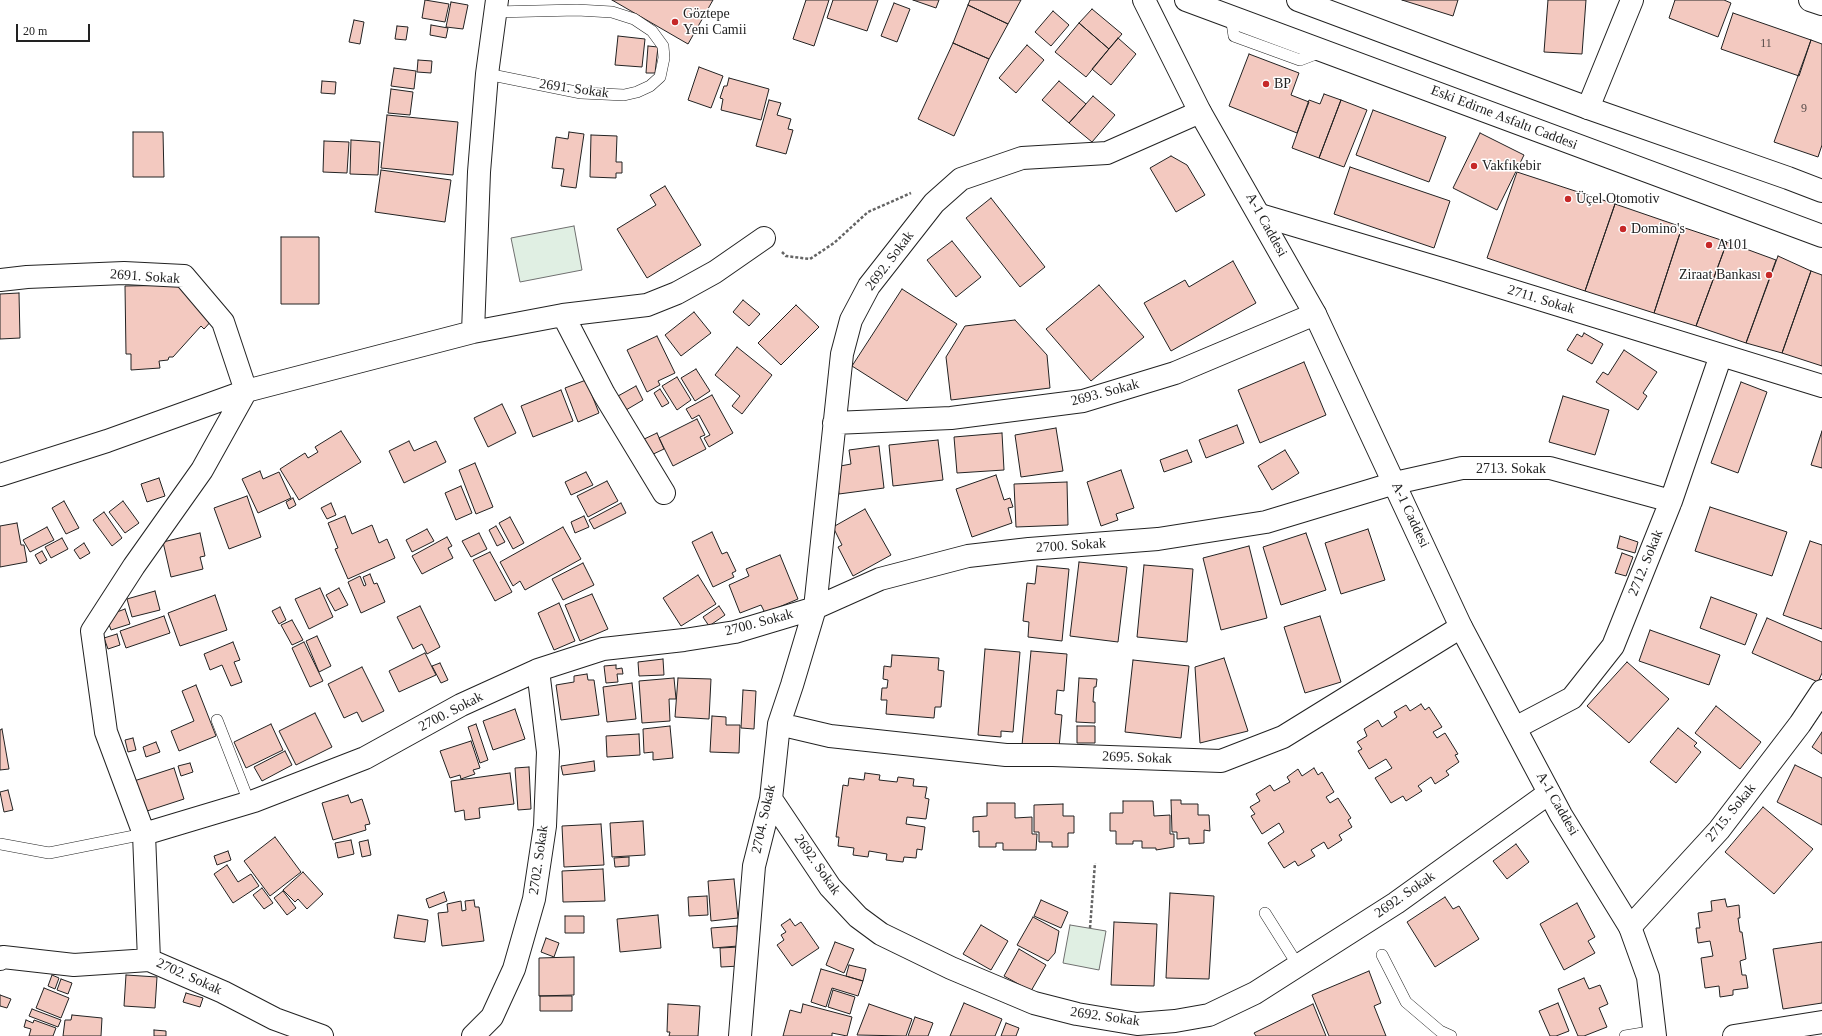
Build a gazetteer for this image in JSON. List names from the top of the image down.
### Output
{
  "streets": {
    "street": [
      "2691. Sokak",
      "Eski Edirne Asfaltı Caddesi",
      "A-1 Caddesi",
      "2692. Sokak",
      "2711. Sokak",
      "2693. Sokak",
      "2713. Sokak",
      "2700. Sokak",
      "2712. Sokak",
      "2695. Sokak",
      "2715. Sokak",
      "2704. Sokak",
      "2702. Sokak"
    ]
  },
  "crossings": [
    ["A-1 Caddesi", "2692. Sokak"],
    ["A-1 Caddesi", "2711. Sokak"],
    ["A-1 Caddesi", "2693. Sokak"],
    ["A-1 Caddesi", "2713. Sokak"],
    ["A-1 Caddesi", "2700. Sokak"],
    ["A-1 Caddesi", "2712. Sokak"],
    ["A-1 Caddesi", "2695. Sokak"],
    ["A-1 Caddesi", "2715. Sokak"],
    ["2692. Sokak", "2693. Sokak"],
    ["2692. Sokak", "2700. Sokak"],
    ["2692. Sokak", "2704. Sokak"],
    ["2711. Sokak", "2712. Sokak"],
    ["2713. Sokak", "2700. Sokak"],
    ["2713. Sokak", "2712. Sokak"],
    ["2700. Sokak", "2704. Sokak"],
    ["2700. Sokak", "2702. Sokak"],
    ["2695. Sokak", "2704. Sokak"]
  ],
  "places": [
    "Göztepe Yeni Camii",
    "BP",
    "Vakfıkebir",
    "Üçel Otomotiv",
    "Domino's",
    "A101",
    "Ziraat Bankası"
  ],
  "house_numbers": ["11", "9"],
  "scale_bar": "20 m"
}
